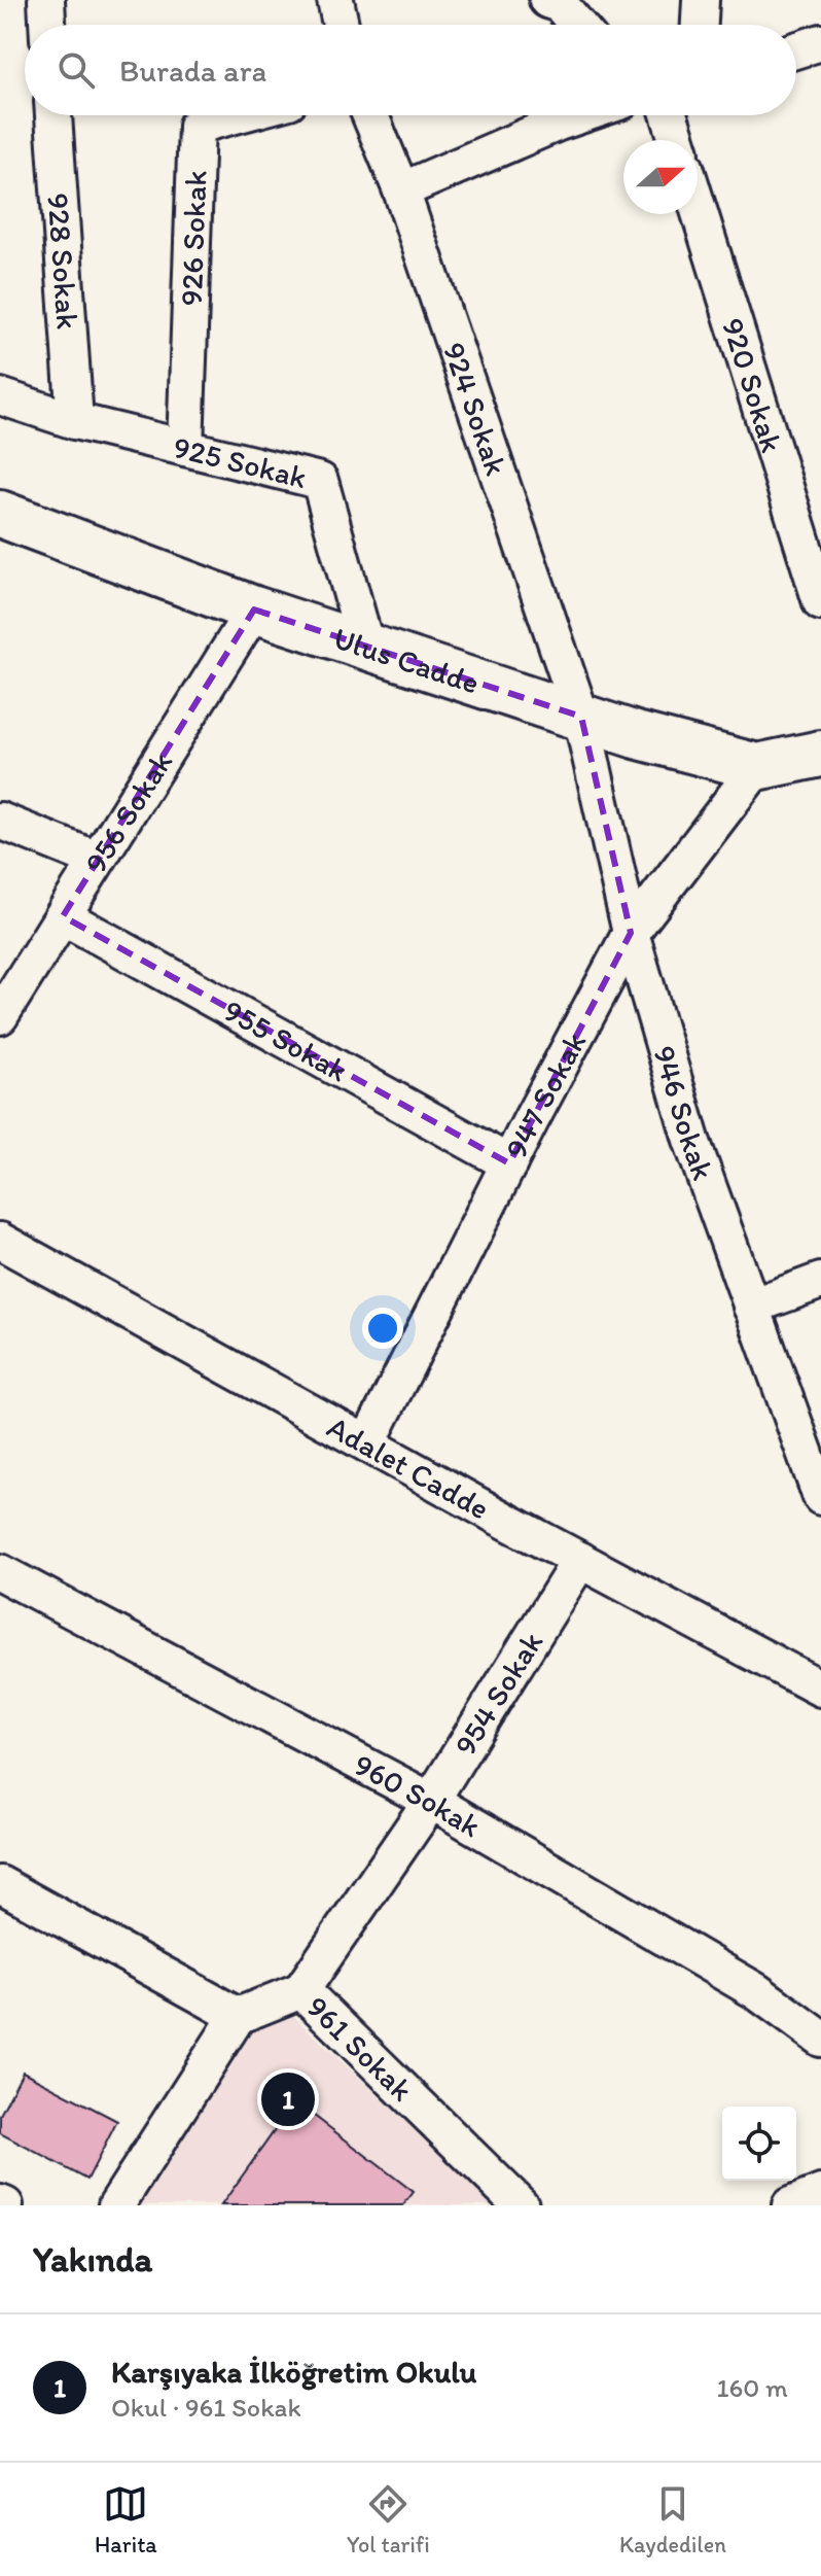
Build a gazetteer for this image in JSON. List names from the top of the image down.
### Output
{
  "streets": {
    "street": [
      "926 Sokak",
      "928 Sokak",
      "920 Sokak",
      "924 Sokak",
      "925 Sokak",
      "Ulus Cadde",
      "956 Sokak",
      "955 Sokak",
      "947 Sokak",
      "946 Sokak",
      "Adalet Cadde",
      "954 Sokak",
      "960 Sokak",
      "961 Sokak"
    ]
  },
  "crossings": [
    ["926 Sokak", "925 Sokak"],
    ["928 Sokak", "925 Sokak"],
    ["924 Sokak", "Ulus Cadde"],
    ["924 Sokak", "946 Sokak"],
    ["925 Sokak", "Ulus Cadde"],
    ["Ulus Cadde", "956 Sokak"],
    ["Ulus Cadde", "947 Sokak"],
    ["Ulus Cadde", "946 Sokak"],
    ["956 Sokak", "955 Sokak"],
    ["955 Sokak", "947 Sokak"],
    ["947 Sokak", "946 Sokak"],
    ["947 Sokak", "Adalet Cadde"],
    ["Adalet Cadde", "954 Sokak"],
    ["954 Sokak", "960 Sokak"],
    ["954 Sokak", "961 Sokak"]
  ],
  "north": "right",
  "page": {
    "search": "Burada ara",
    "pins": "1",
    "heading": "Yakında",
    "list": [
      {
        "mark": "1",
        "name": "Karşıyaka İlköğretim Okulu",
        "note": "Okul · 961 Sokak",
        "value": "160 m"
      }
    ],
    "nav": ["Harita", "Yol tarifi", "Kaydedilen"]
  }
}
